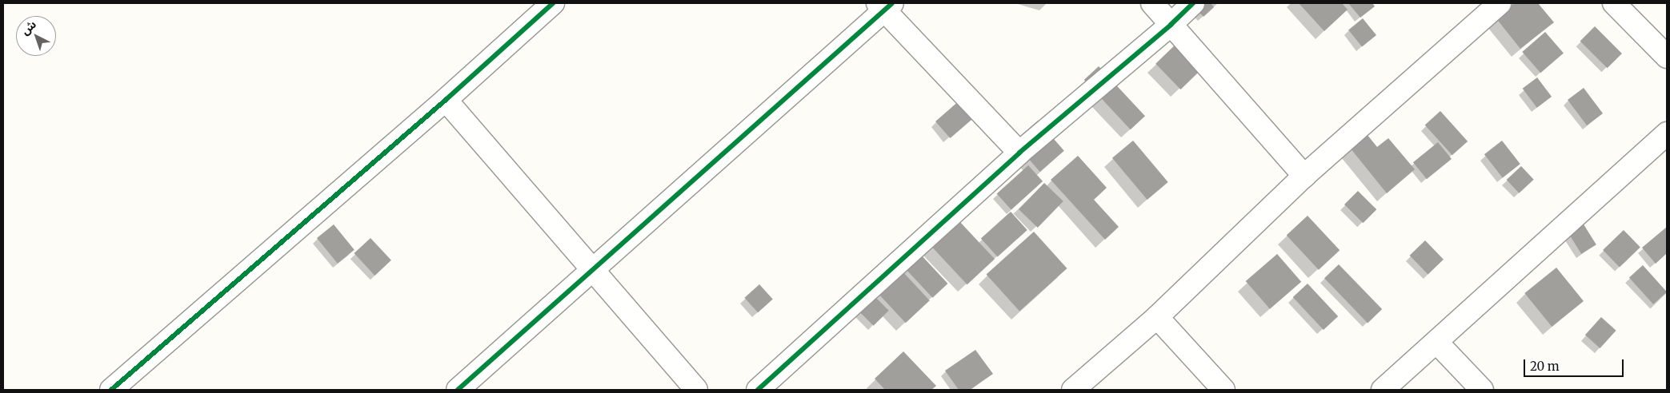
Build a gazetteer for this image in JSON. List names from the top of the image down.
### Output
{
  "scale_bar": "20 m",
  "north": "top left"
}
